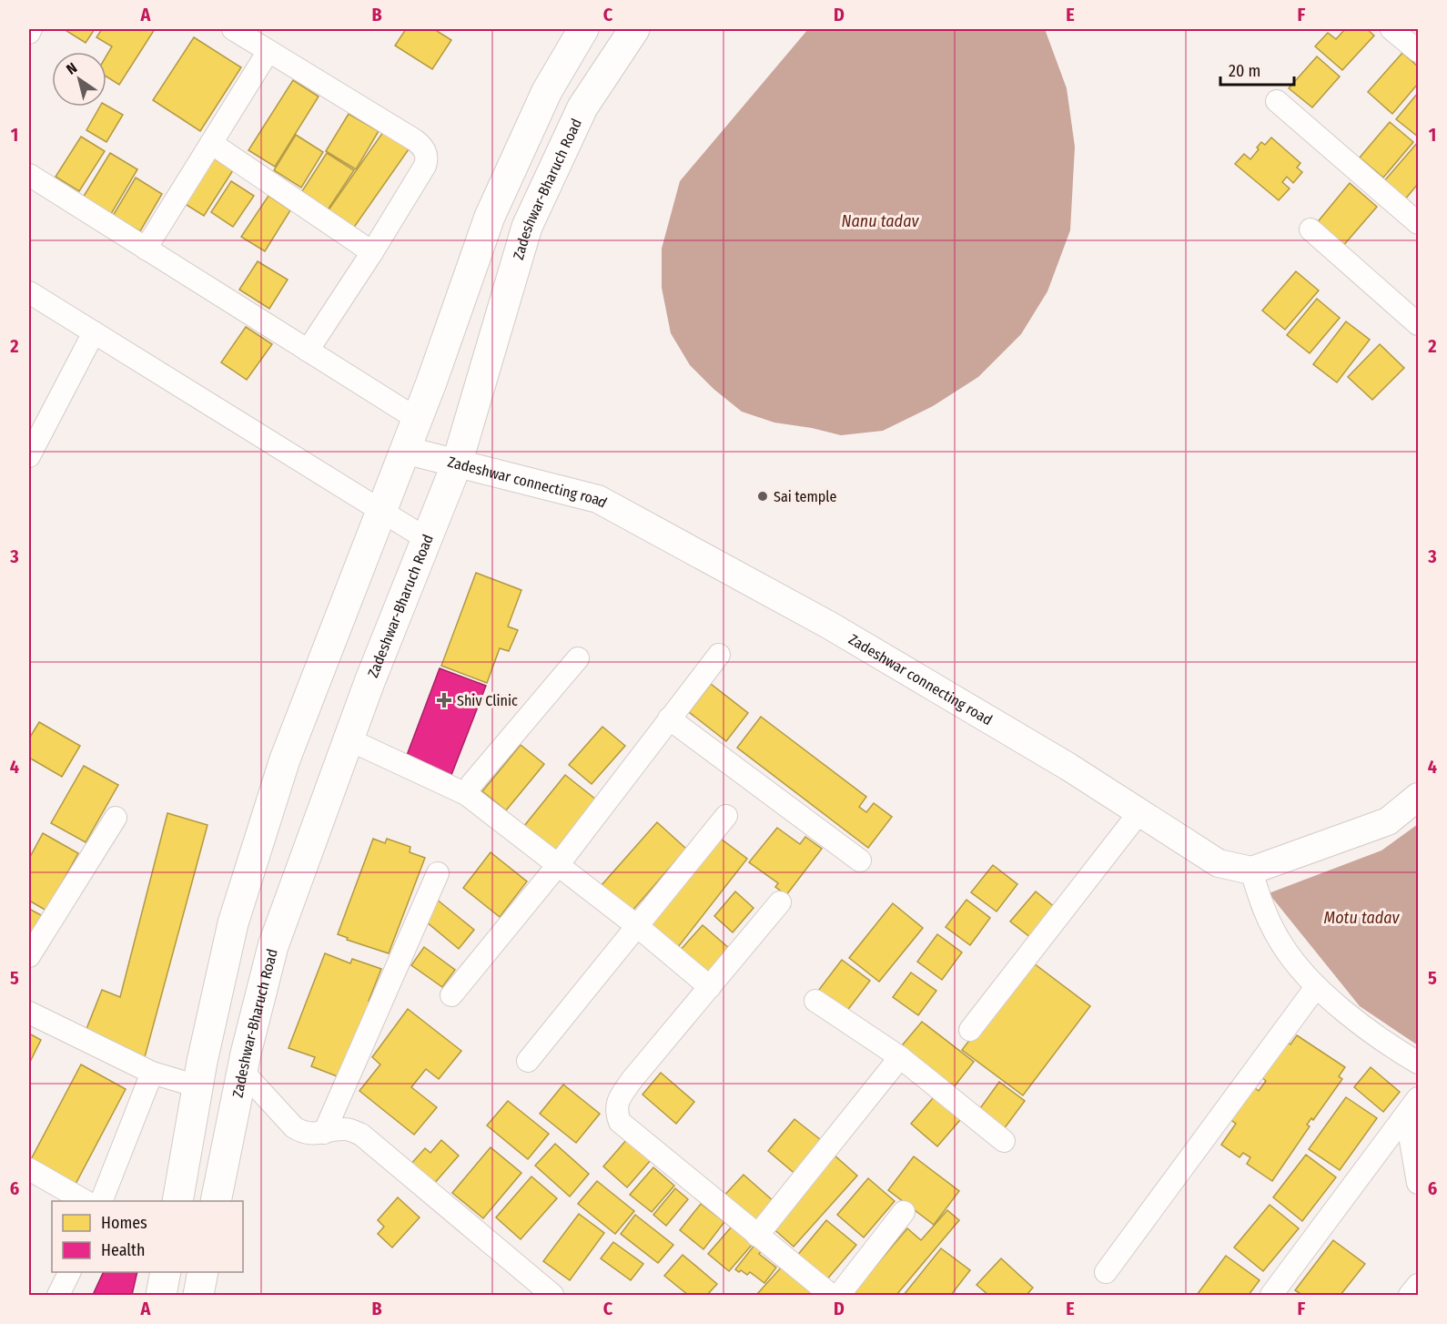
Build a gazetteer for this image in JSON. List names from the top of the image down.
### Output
{
  "streets": {
    "main road": ["Zadeshwar-Bharuch Road"],
    "street": ["Zadeshwar connecting road"]
  },
  "crossings": [
    ["Zadeshwar-Bharuch Road", "Zadeshwar connecting road"]
  ],
  "water": ["Nanu tadav", "Motu tadav"],
  "places": {
    "other": ["Sai temple"],
    "health": ["Shiv Clinic"]
  },
  "legend": ["Homes", "Health"],
  "scale_bar": "20 m",
  "north": "top left",
  "grid": {
    "columns": [
      "A",
      "B",
      "C",
      "D",
      "E",
      "F"
    ],
    "rows": [
      "1",
      "2",
      "3",
      "4",
      "5",
      "6"
    ]
  }
}
